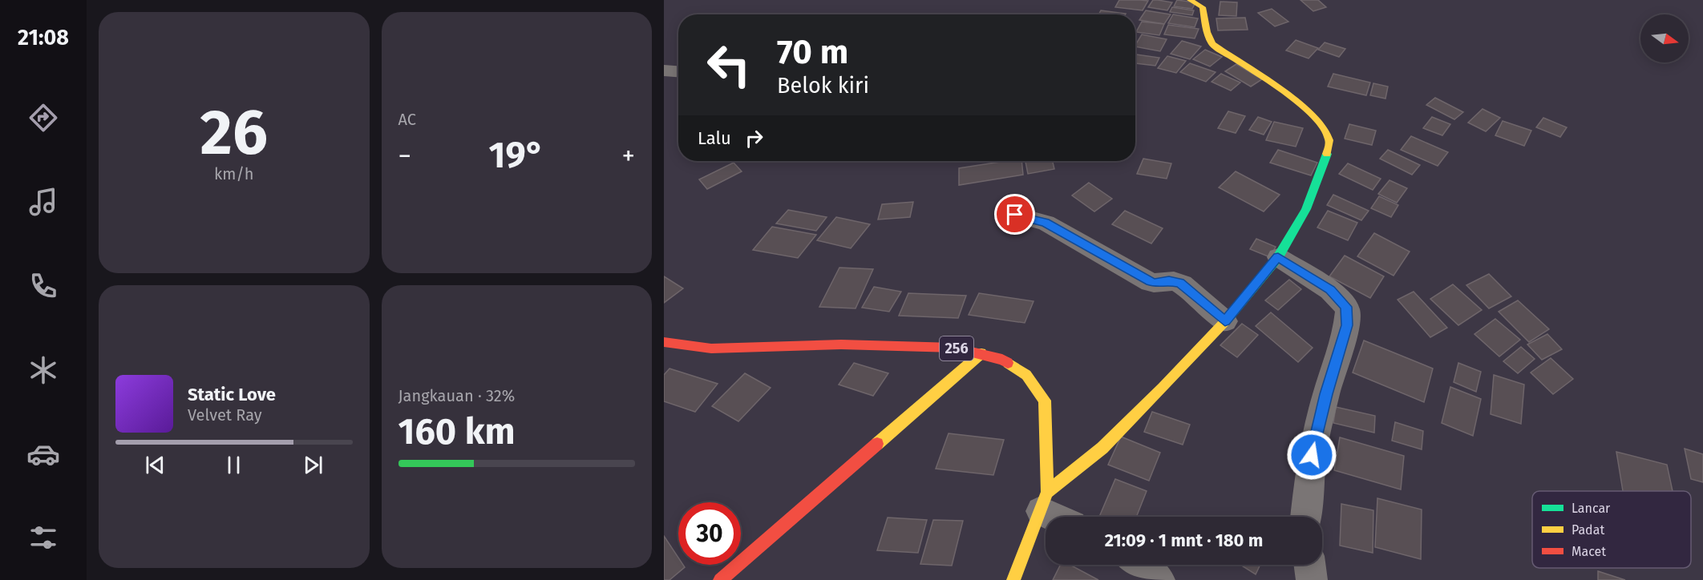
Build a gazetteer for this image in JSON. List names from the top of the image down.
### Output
{
  "streets": {
    "street": ["256"]
  },
  "legend": ["Lancar", "Padat", "Macet"],
  "north": "right",
  "page": {
    "tabs": "21:08",
    "tile": [
      ["26", "km/h"],
      "AC",
      ["Jangkauan · 32%", "160 km"]
    ],
    "turn": ["70 m", "Belok kiri"],
    "then": "Lalu",
    "heat": ["−", "19°", "+"],
    "song": ["Static Love", "Velvet Ray"],
    "limit": "30",
    "trip": "21:09 · 1 mnt · 180 m"
  }
}
